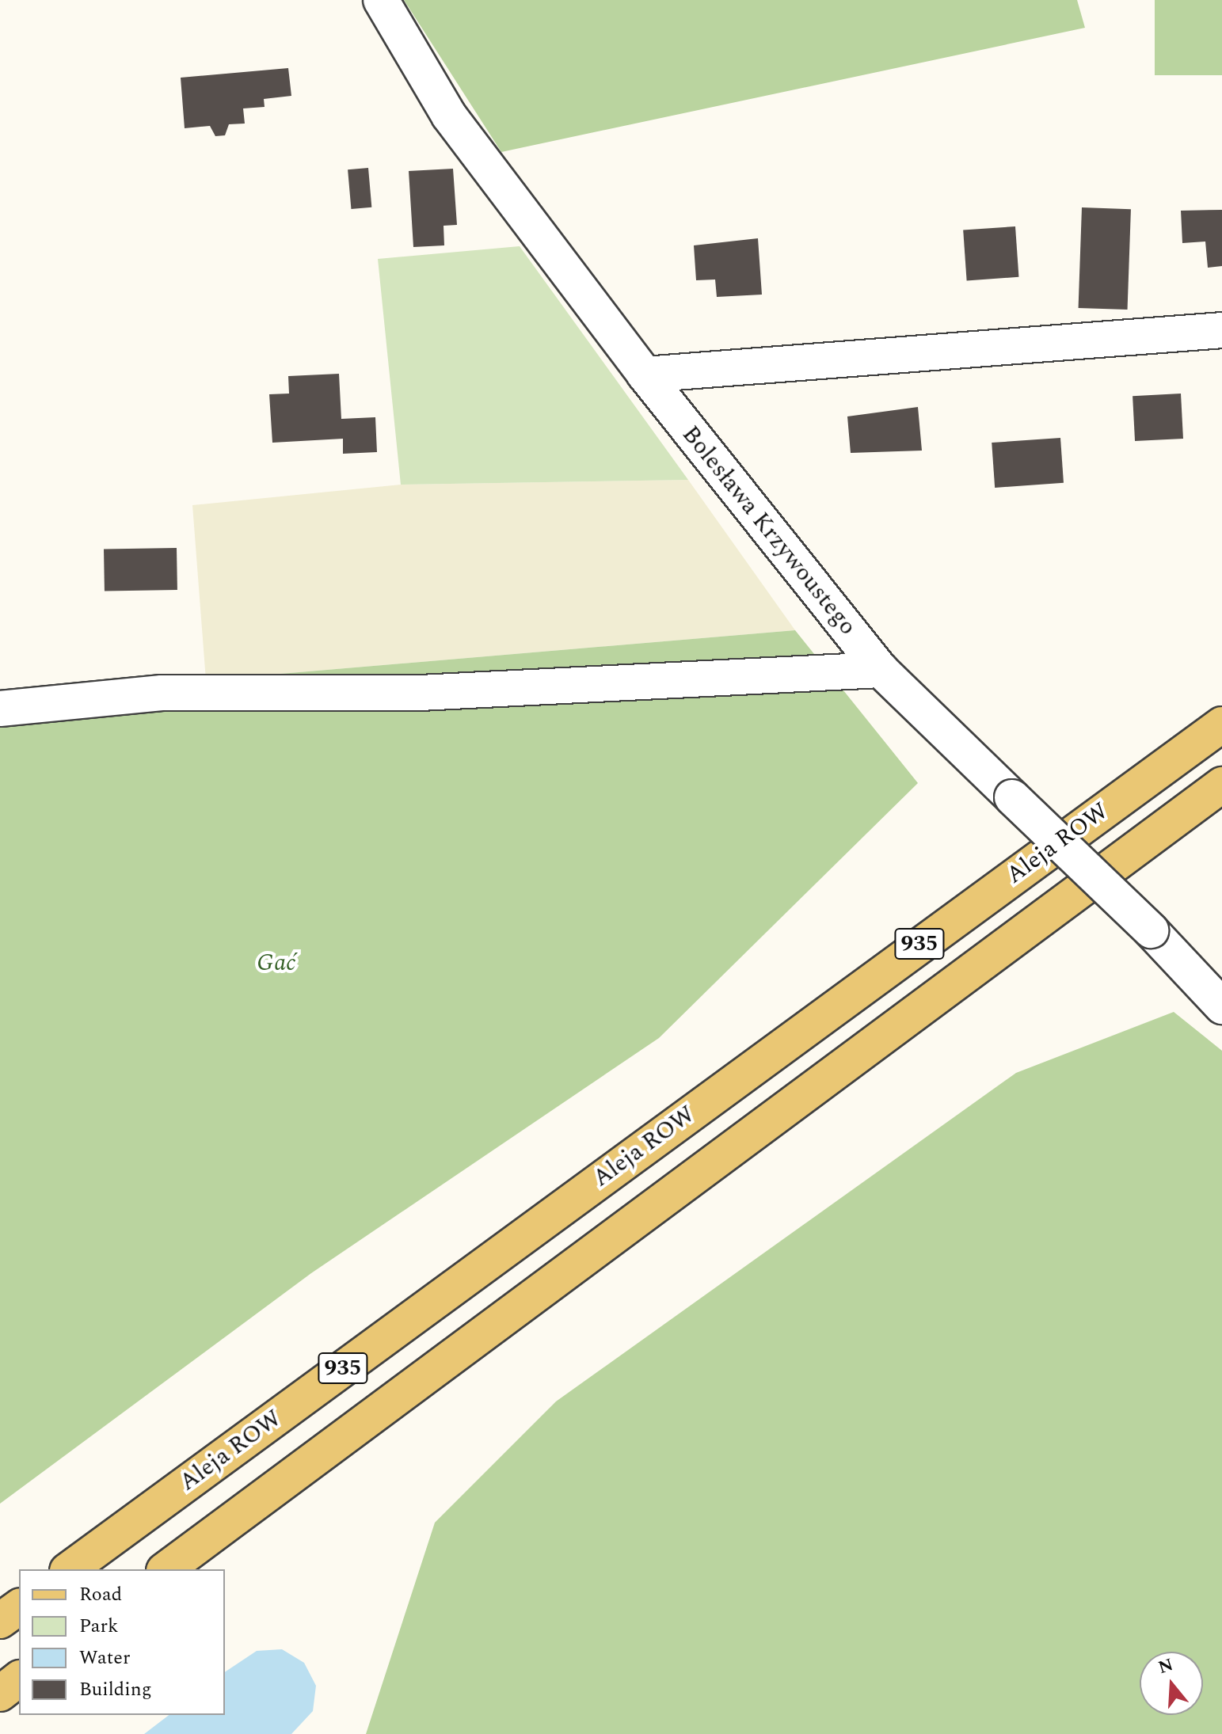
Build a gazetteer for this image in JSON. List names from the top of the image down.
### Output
{
  "streets": {
    "main road": ["Aleja ROW", "935"],
    "street": ["Bolesława Krzywoustego"]
  },
  "parks": ["Gać"],
  "legend": [
    "Road",
    "Park",
    "Water",
    "Building"
  ],
  "north": "top"
}
